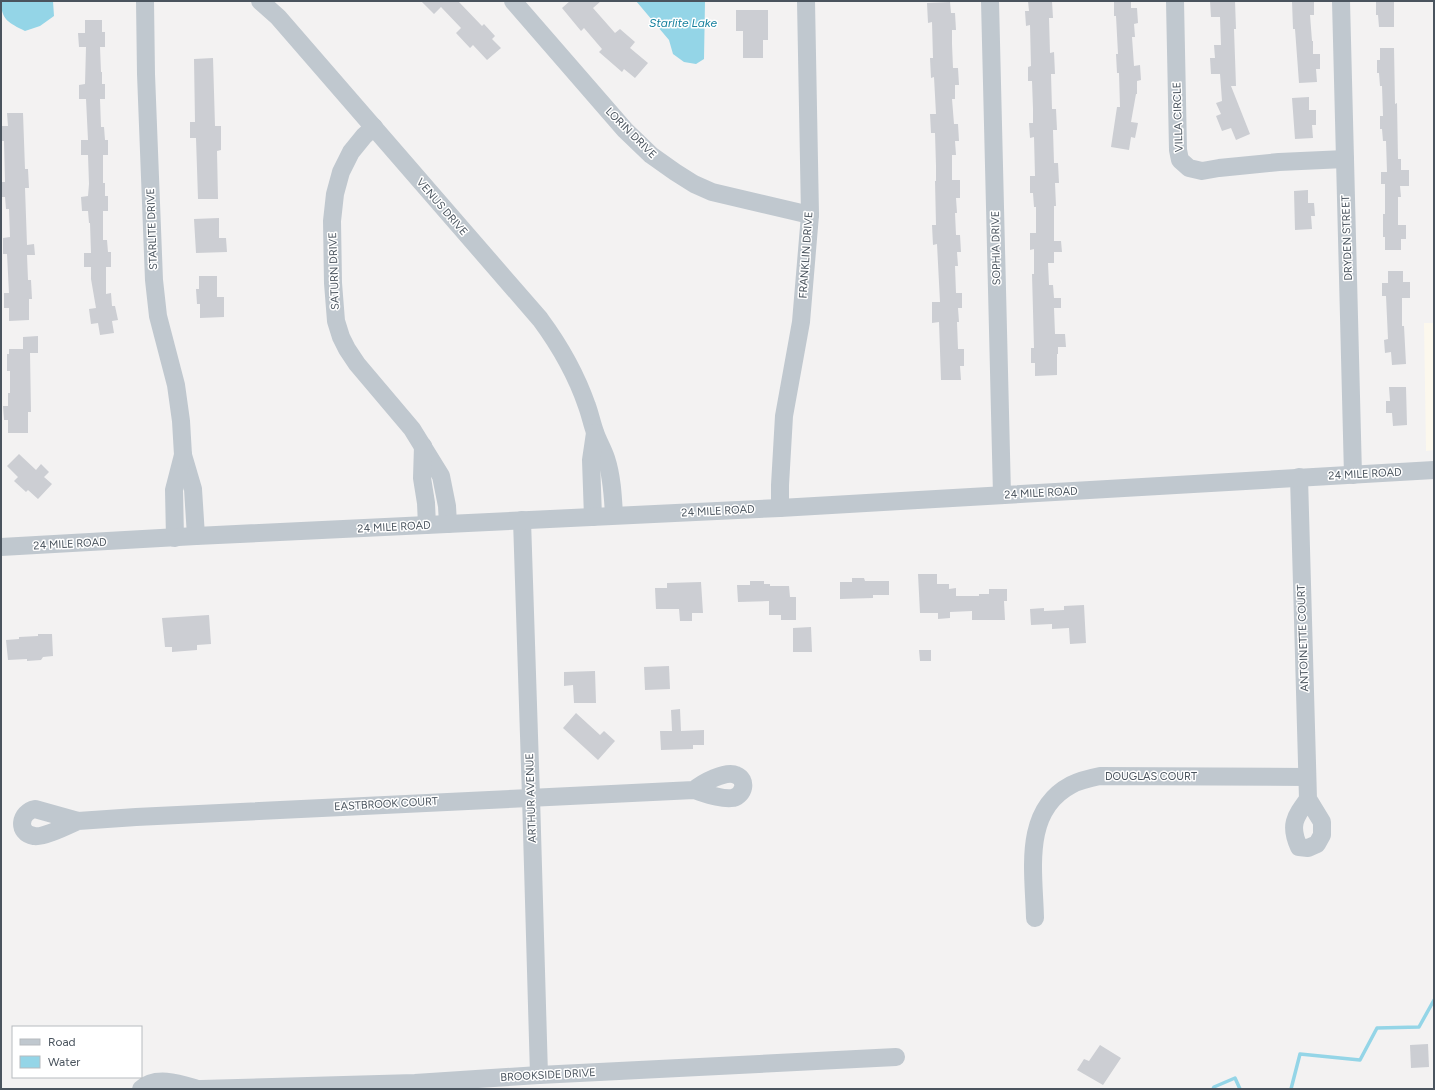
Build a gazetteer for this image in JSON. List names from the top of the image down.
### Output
{
  "streets": {
    "street": [
      "VILLA CIRCLE",
      "LORIN DRIVE",
      "VENUS DRIVE",
      "STARLITE DRIVE",
      "DRYDEN STREET",
      "SOPHIA DRIVE",
      "FRANKLIN DRIVE",
      "SATURN DRIVE",
      "24 MILE ROAD",
      "ANTOINETTE COURT",
      "DOUGLAS COURT",
      "ARTHUR AVENUE",
      "EASTBROOK COURT",
      "BROOKSIDE DRIVE"
    ]
  },
  "crossings": [
    ["VILLA CIRCLE", "DRYDEN STREET"],
    ["LORIN DRIVE", "FRANKLIN DRIVE"],
    ["VENUS DRIVE", "SATURN DRIVE"],
    ["VENUS DRIVE", "24 MILE ROAD"],
    ["STARLITE DRIVE", "24 MILE ROAD"],
    ["DRYDEN STREET", "24 MILE ROAD"],
    ["SOPHIA DRIVE", "24 MILE ROAD"],
    ["FRANKLIN DRIVE", "24 MILE ROAD"],
    ["SATURN DRIVE", "24 MILE ROAD"],
    ["24 MILE ROAD", "ANTOINETTE COURT"],
    ["24 MILE ROAD", "ARTHUR AVENUE"],
    ["ANTOINETTE COURT", "DOUGLAS COURT"],
    ["ARTHUR AVENUE", "EASTBROOK COURT"],
    ["ARTHUR AVENUE", "BROOKSIDE DRIVE"]
  ],
  "water": ["Starlite Lake"],
  "legend": ["Road", "Water"]
}
